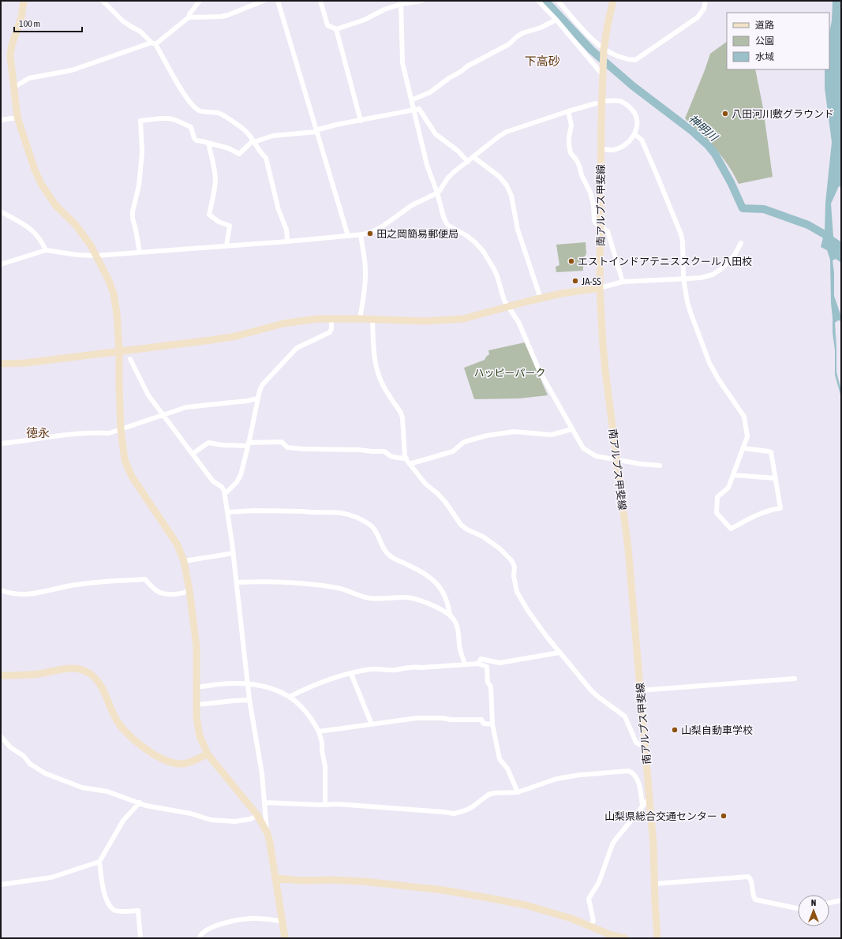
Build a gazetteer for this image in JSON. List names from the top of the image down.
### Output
{
  "streets": {
    "street": ["南アルプス甲斐線"]
  },
  "districts": ["下高砂", "徳永"],
  "water": ["神明川"],
  "parks": ["ハッピーパーク"],
  "places": [
    "八田河川敷グラウンド",
    "田之岡簡易郵便局",
    "エストインドアテニススクール八田校",
    "JA-SS",
    "山梨自動車学校",
    "山梨県総合交通センター"
  ],
  "legend": ["道路", "公園", "水域"],
  "scale_bar": "100 m",
  "north": "top"
}
